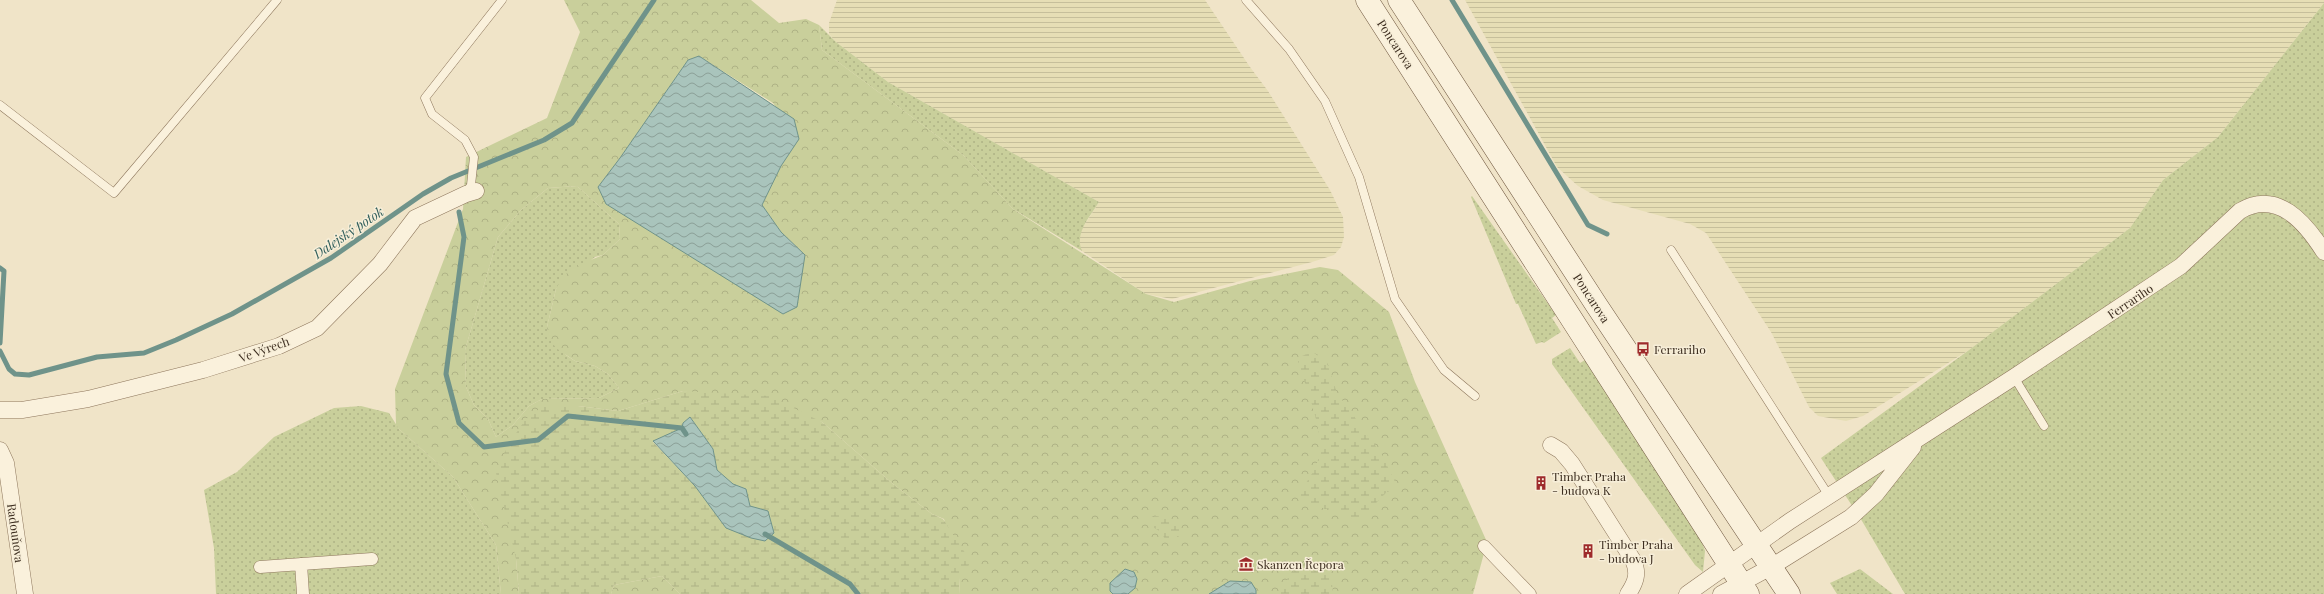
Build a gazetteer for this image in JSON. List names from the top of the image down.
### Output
{
  "streets": {
    "main road": ["Poncarova"],
    "street": ["Ferrariho", "Ve Výrech", "Radouňova"]
  },
  "crossings": [
    ["Poncarova", "Ferrariho"]
  ],
  "water": ["Dalejský potok"],
  "places": {
    "bus stop": ["Ferrariho"],
    "building": ["Timber Praha - budova K", "Timber Praha - budova J"],
    "museum": ["Skanzen Řepora"]
  }
}
